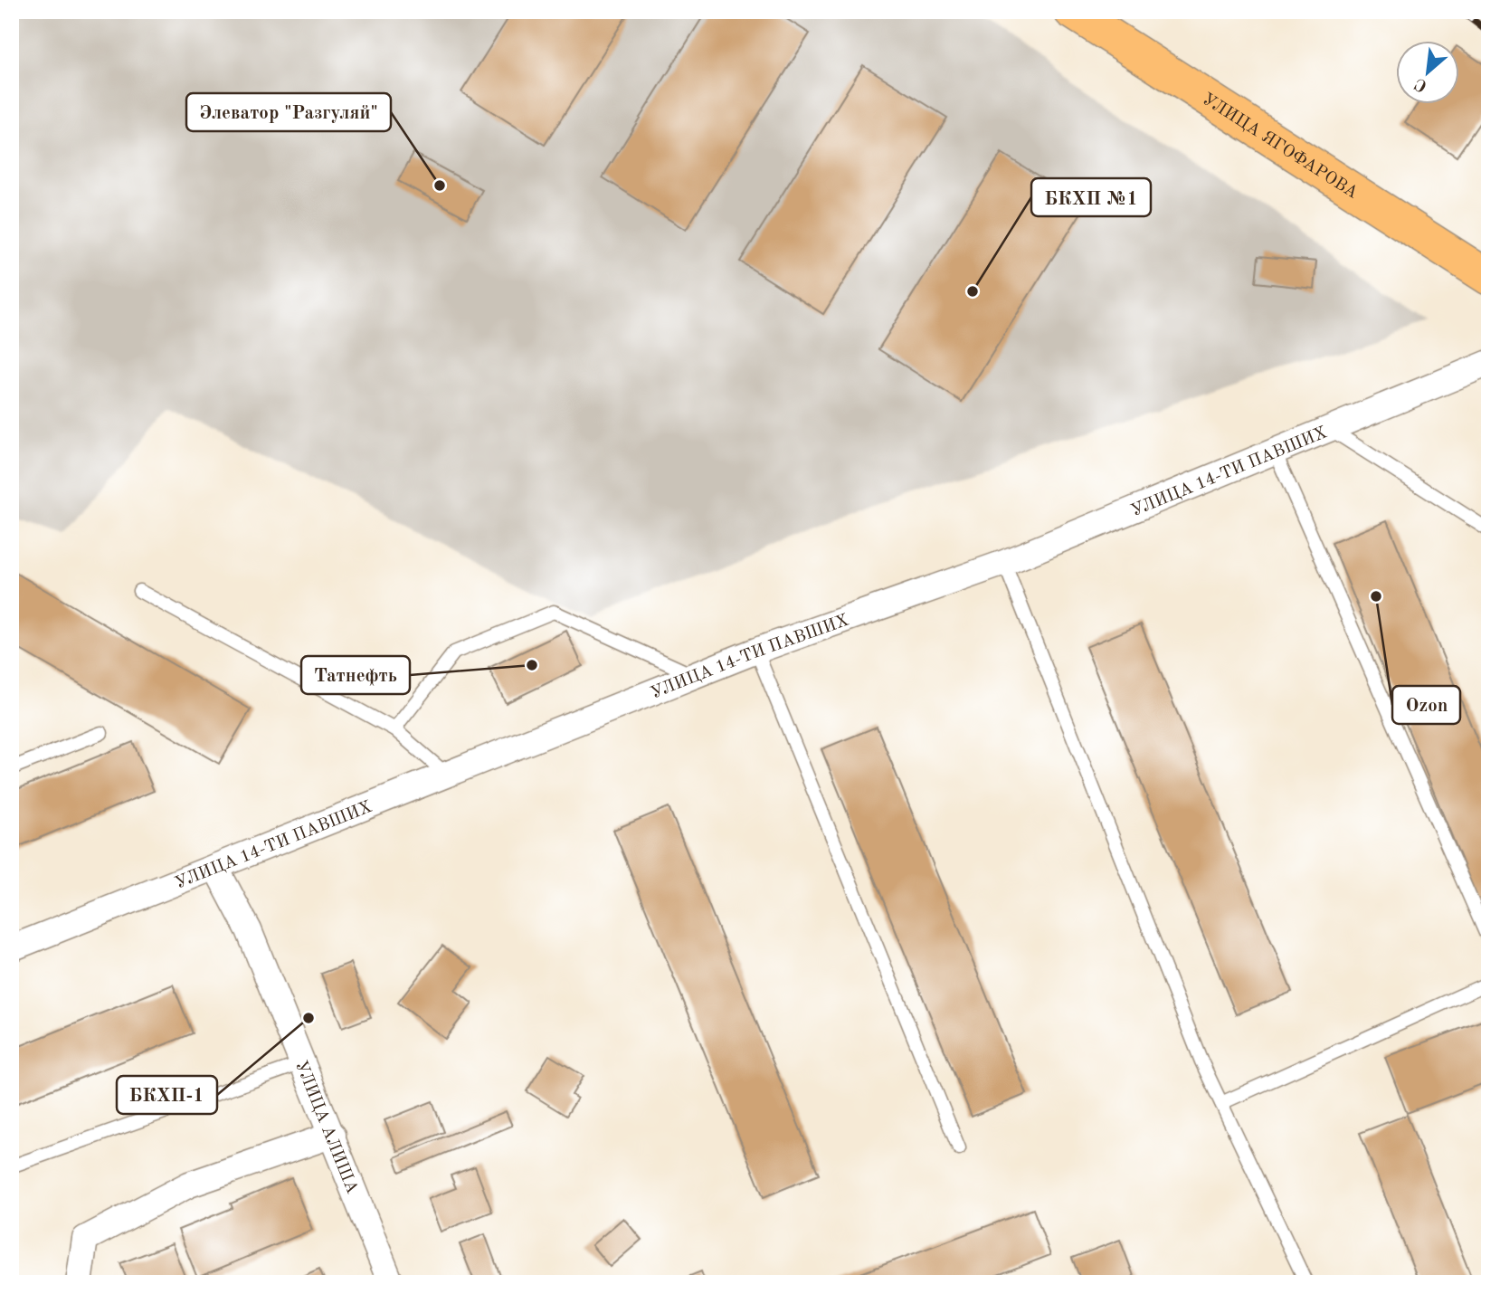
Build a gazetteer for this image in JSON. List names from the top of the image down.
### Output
{
  "streets": {
    "main road": ["УЛИЦА ЯГОФАРОВА"],
    "street": ["УЛИЦА 14-ТИ ПАВШИХ", "УЛИЦА АЛИША"]
  },
  "crossings": [
    ["УЛИЦА 14-ТИ ПАВШИХ", "УЛИЦА АЛИША"]
  ],
  "places": [
    "Элеватор \"Разгуляй\"",
    "БКХП №1",
    "Ozon",
    "Татнефть",
    "БКХП-1"
  ],
  "north": "bottom left"
}
